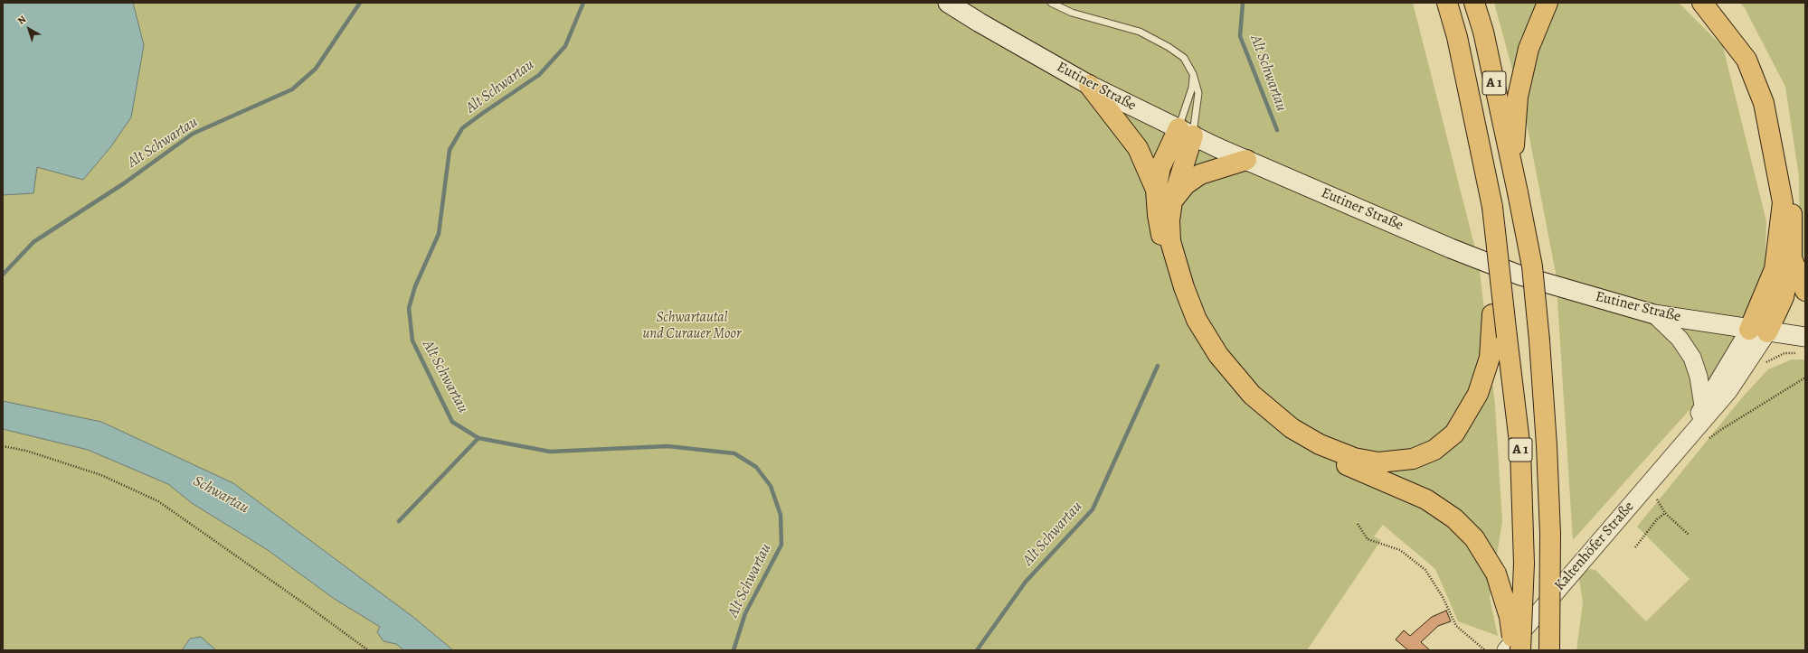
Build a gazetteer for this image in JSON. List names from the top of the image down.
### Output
{
  "streets": {
    "highway": ["A 1"],
    "main road": ["Eutiner Straße"],
    "street": ["Kaltenhöfer Straße"]
  },
  "crossings": [
    ["Eutiner Straße", "Kaltenhöfer Straße"]
  ],
  "water": ["Alt Schwartau", "Schwartau"],
  "parks": ["Schwartautal und Curauer Moor"],
  "north": "top left"
}
